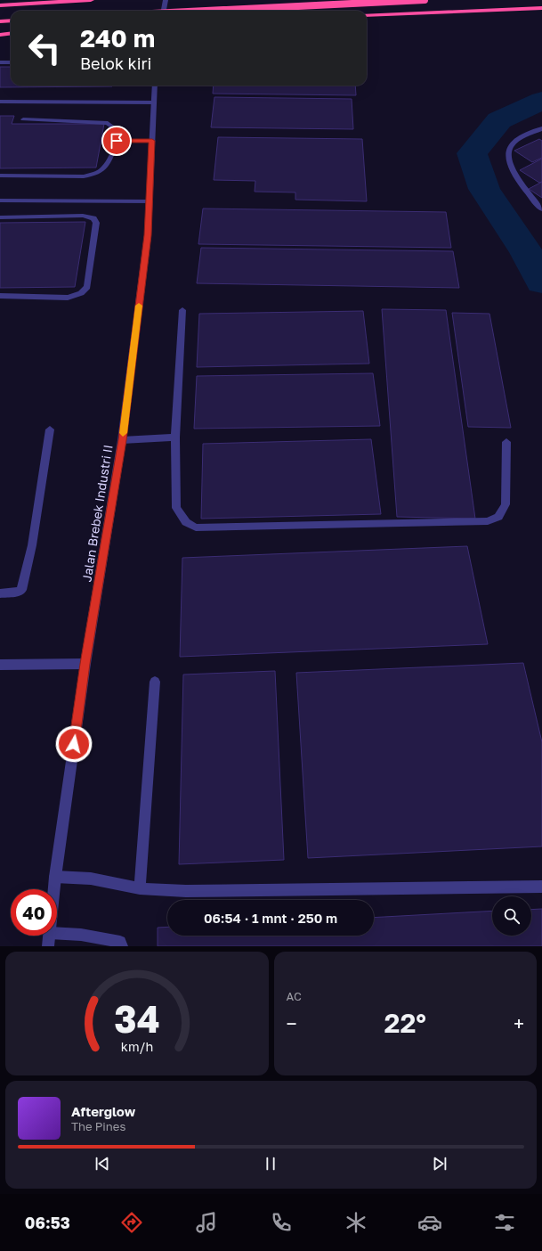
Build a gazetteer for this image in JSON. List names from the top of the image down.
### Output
{
  "streets": {
    "street": ["Jalan Brebek Industri II"]
  },
  "page": {
    "turn": ["240 m", "Belok kiri"],
    "limit": "40",
    "trip": "06:54 · 1 mnt · 250 m",
    "tile": "AC",
    "heat": ["−", "22°", "+"],
    "song": ["Afterglow", "The Pines"],
    "tabs": "06:53",
    "gauge": ["34", "km/h"]
  }
}
